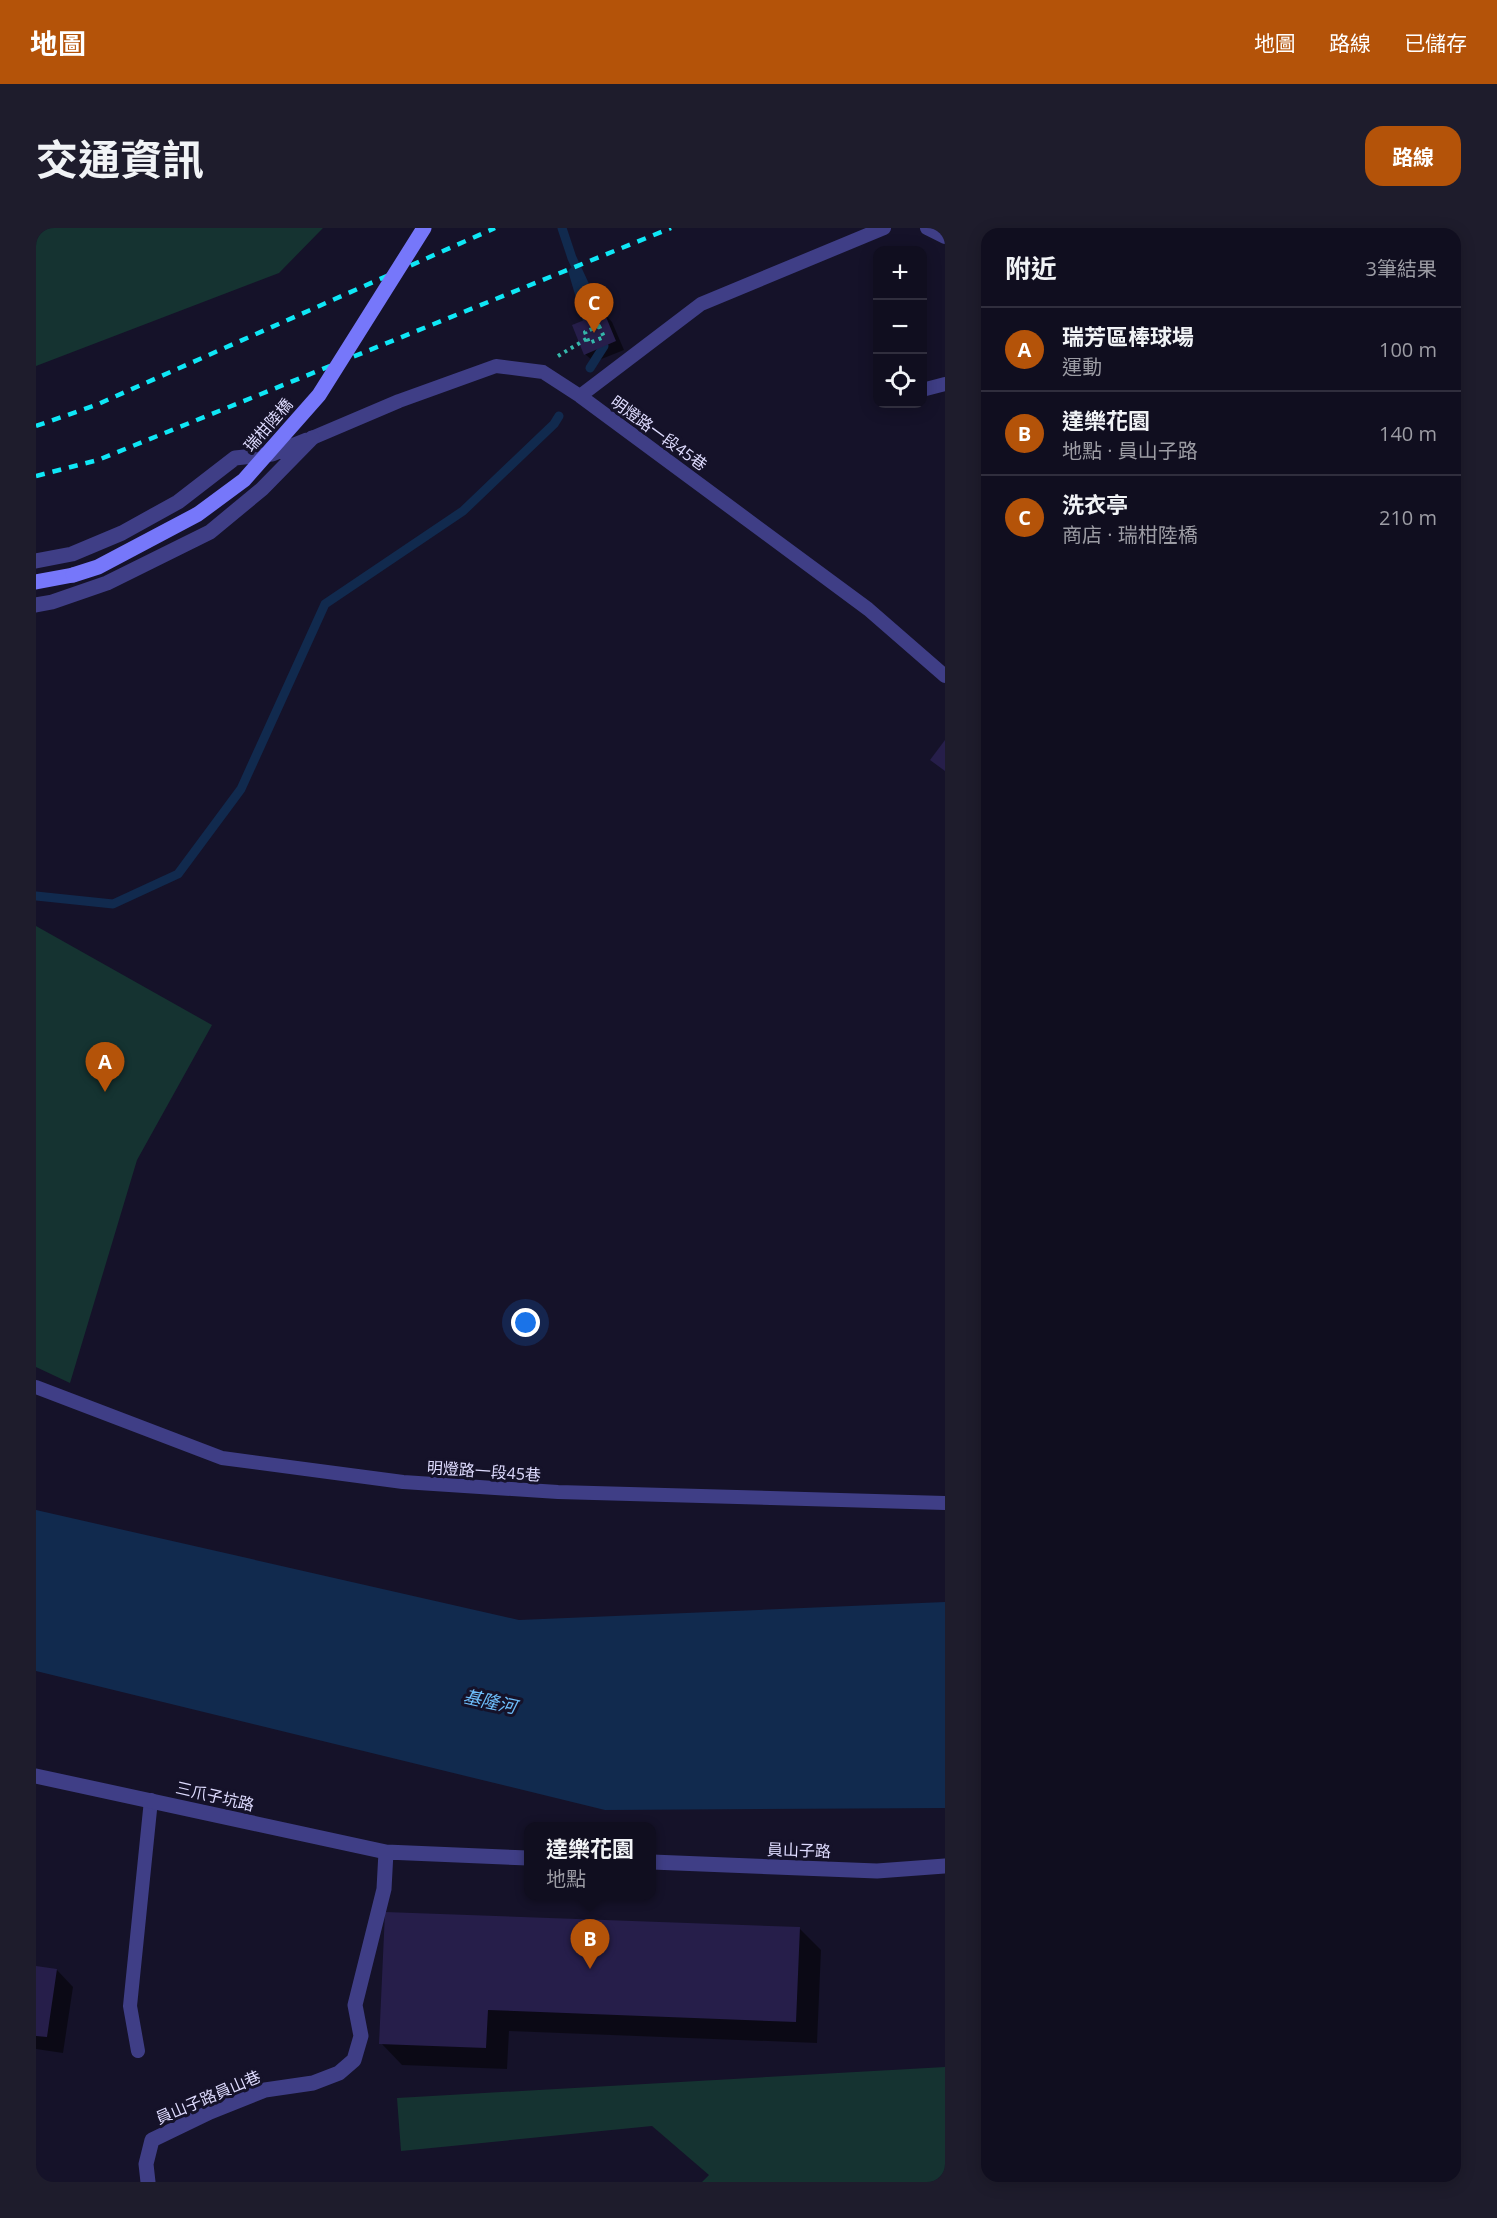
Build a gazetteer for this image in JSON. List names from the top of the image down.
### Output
{
  "streets": {
    "main road": ["瑞柑陸橋"],
    "street": ["三爪子坑路", "員山子路", "員山子路員山巷"],
    "lane": ["明燈路一段45巷"]
  },
  "crossings": [
    ["三爪子坑路", "員山子路員山巷"]
  ],
  "water": ["基隆河"],
  "page": {
    "header": "地圖",
    "nav": ["地圖", "路線", "已儲存"],
    "title": "交通資訊",
    "buttons": "路線",
    "heading": ["附近", "3筆結果"],
    "map_buttons": ["+", "−"],
    "pins": ["C", "A", "B"],
    "list": [
      {
        "mark": "A",
        "name": "瑞芳區棒球場",
        "note": "運動",
        "value": "100 m"
      },
      {
        "mark": "B",
        "name": "達樂花園",
        "note": "地點 · 員山子路",
        "value": "140 m"
      },
      {
        "mark": "C",
        "name": "洗衣亭",
        "note": "商店 · 瑞柑陸橋",
        "value": "210 m"
      }
    ],
    "popup": ["達樂花園", "地點"]
  }
}
